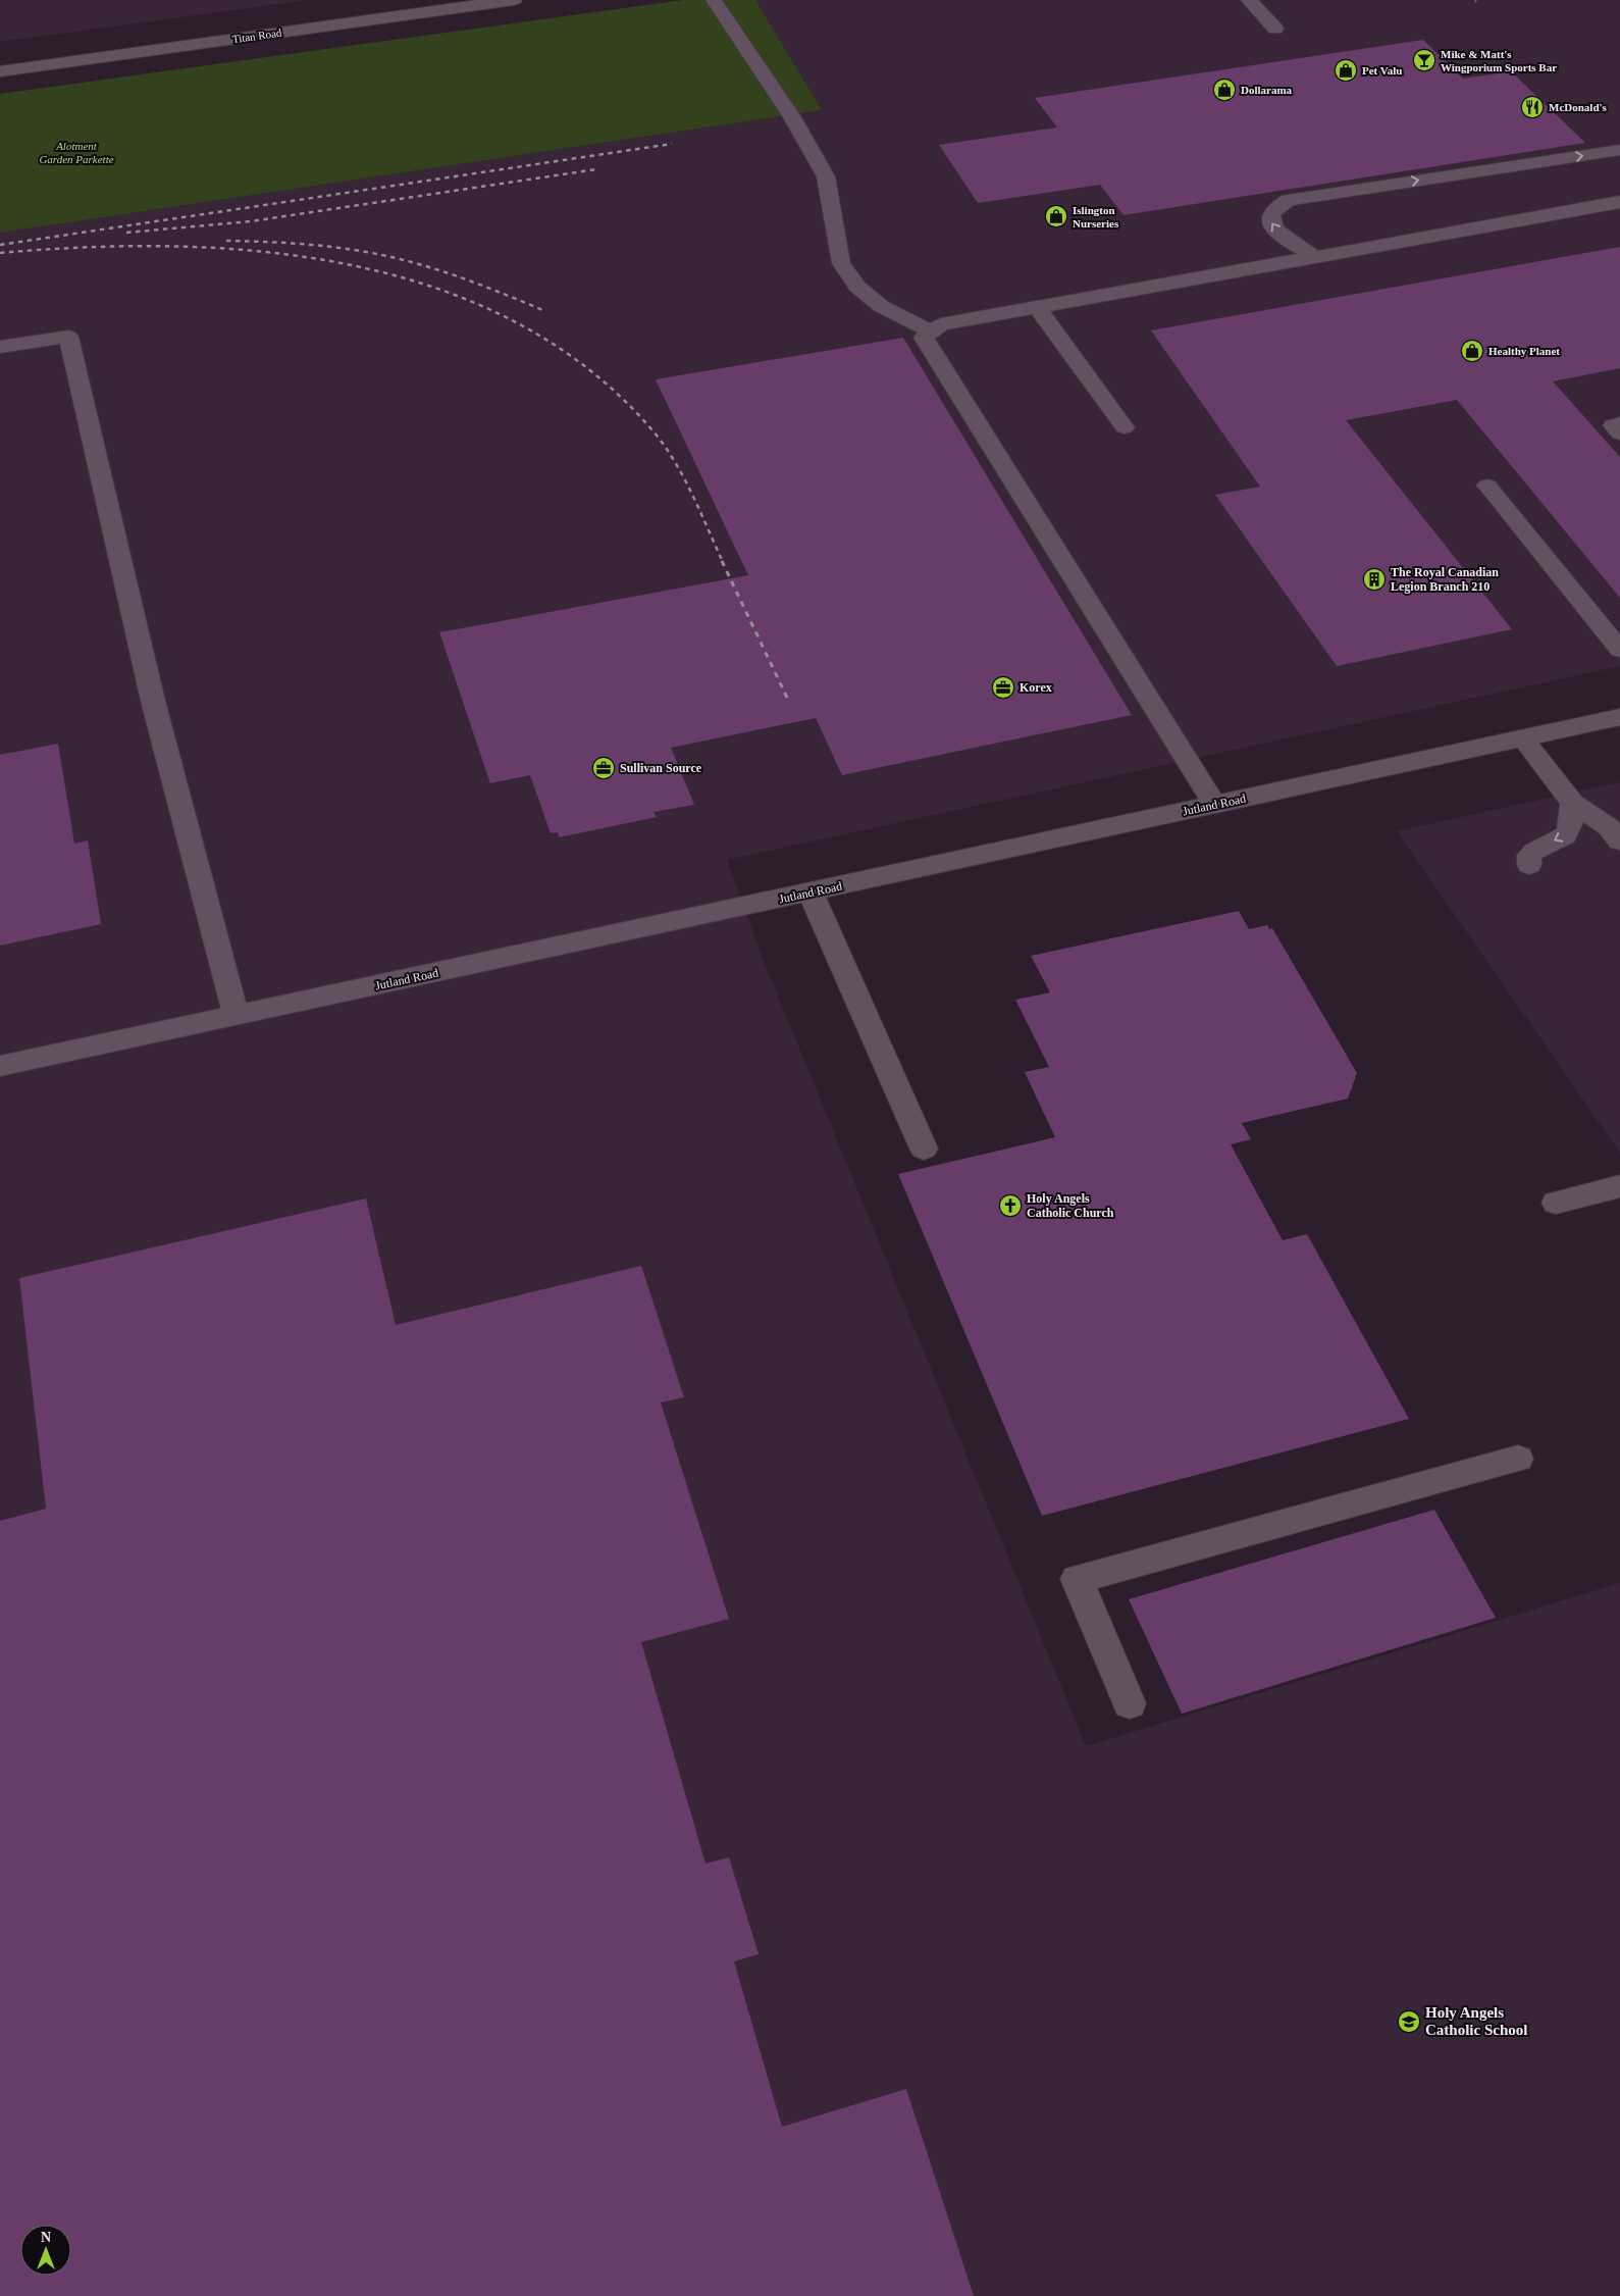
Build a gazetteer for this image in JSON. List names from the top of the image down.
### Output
{
  "streets": {
    "street": ["Titan Road", "Jutland Road"]
  },
  "parks": ["Alotment Garden Parkette"],
  "places": {
    "bar": ["Mike & Matt's Wingporium Sports Bar"],
    "shop": [
      "Pet Valu",
      "Dollarama",
      "Islington Nurseries",
      "Healthy Planet"
    ],
    "restaurant": ["McDonald's"],
    "building": ["The Royal Canadian Legion Branch 210"],
    "office": ["Korex", "Sullivan Source"],
    "church": ["Holy Angels Catholic Church"],
    "school or university": ["Holy Angels Catholic School"]
  },
  "north": "top"
}
